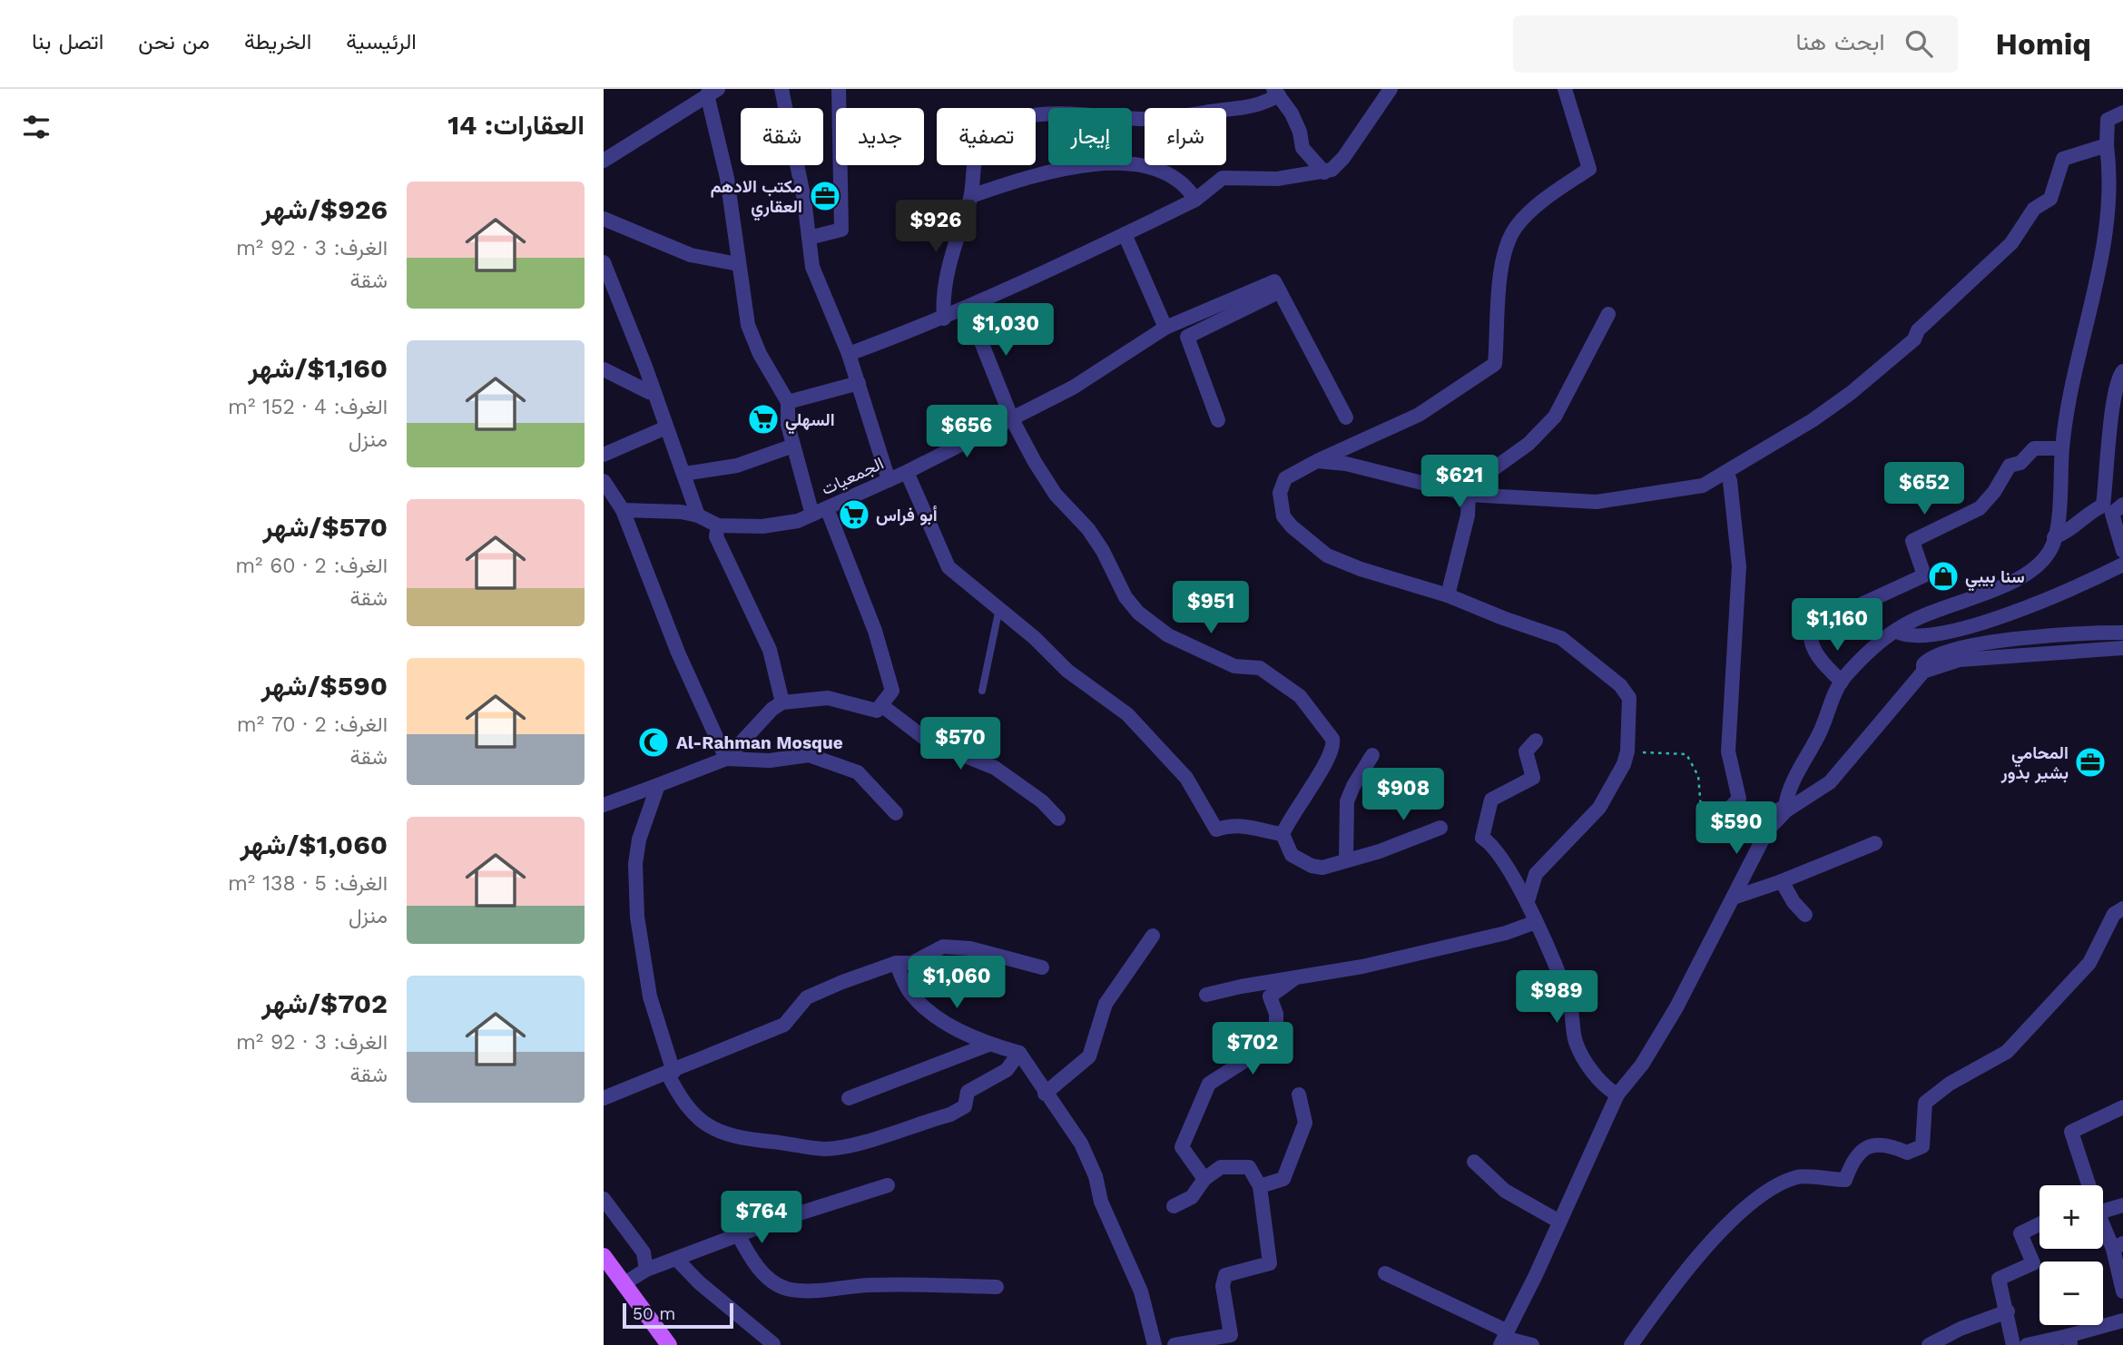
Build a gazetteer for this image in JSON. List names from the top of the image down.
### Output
{
  "streets": {
    "street": ["الجمعيات"]
  },
  "places": {
    "office": ["مكتب الادهم العقاري", "المحامي بشير بدور"],
    "supermarket": ["السهلي", "أبو فراس"],
    "shop": ["سنا بيبي"],
    "mosque": ["Al-Rahman Mosque"]
  },
  "scale_bar": "50 m",
  "page": {
    "header": "Homiq",
    "search": "ابحث هنا",
    "nav": [
      "الرئيسية",
      "الخريطة",
      "من نحن",
      "اتصل بنا"
    ],
    "heading": "العقارات: 14",
    "chip": [
      "شراء",
      "إيجار",
      "تصفية",
      "جديد",
      "شقة"
    ],
    "list": [
      {
        "name": "$926/شهر",
        "note": "الغرف: 3 · 92 m² · شقة"
      },
      {
        "name": "$1,160/شهر",
        "note": "الغرف: 4 · 152 m² · منزل"
      },
      {
        "name": "$570/شهر",
        "note": "الغرف: 2 · 60 m² · شقة"
      },
      {
        "name": "$590/شهر",
        "note": "الغرف: 2 · 70 m² · شقة"
      },
      {
        "name": "$1,060/شهر",
        "note": "الغرف: 5 · 138 m² · منزل"
      },
      {
        "name": "$702/شهر",
        "note": "الغرف: 3 · 92 m² · شقة"
      }
    ],
    "price": [
      "$926",
      "$1,030",
      "$656",
      "$621",
      "$652",
      "$951",
      "$1,160",
      "$570",
      "$908",
      "$590",
      "$1,060",
      "$989",
      "$702",
      "$764"
    ],
    "map_buttons": ["+", "−"],
    "scale": "50 m"
  }
}
